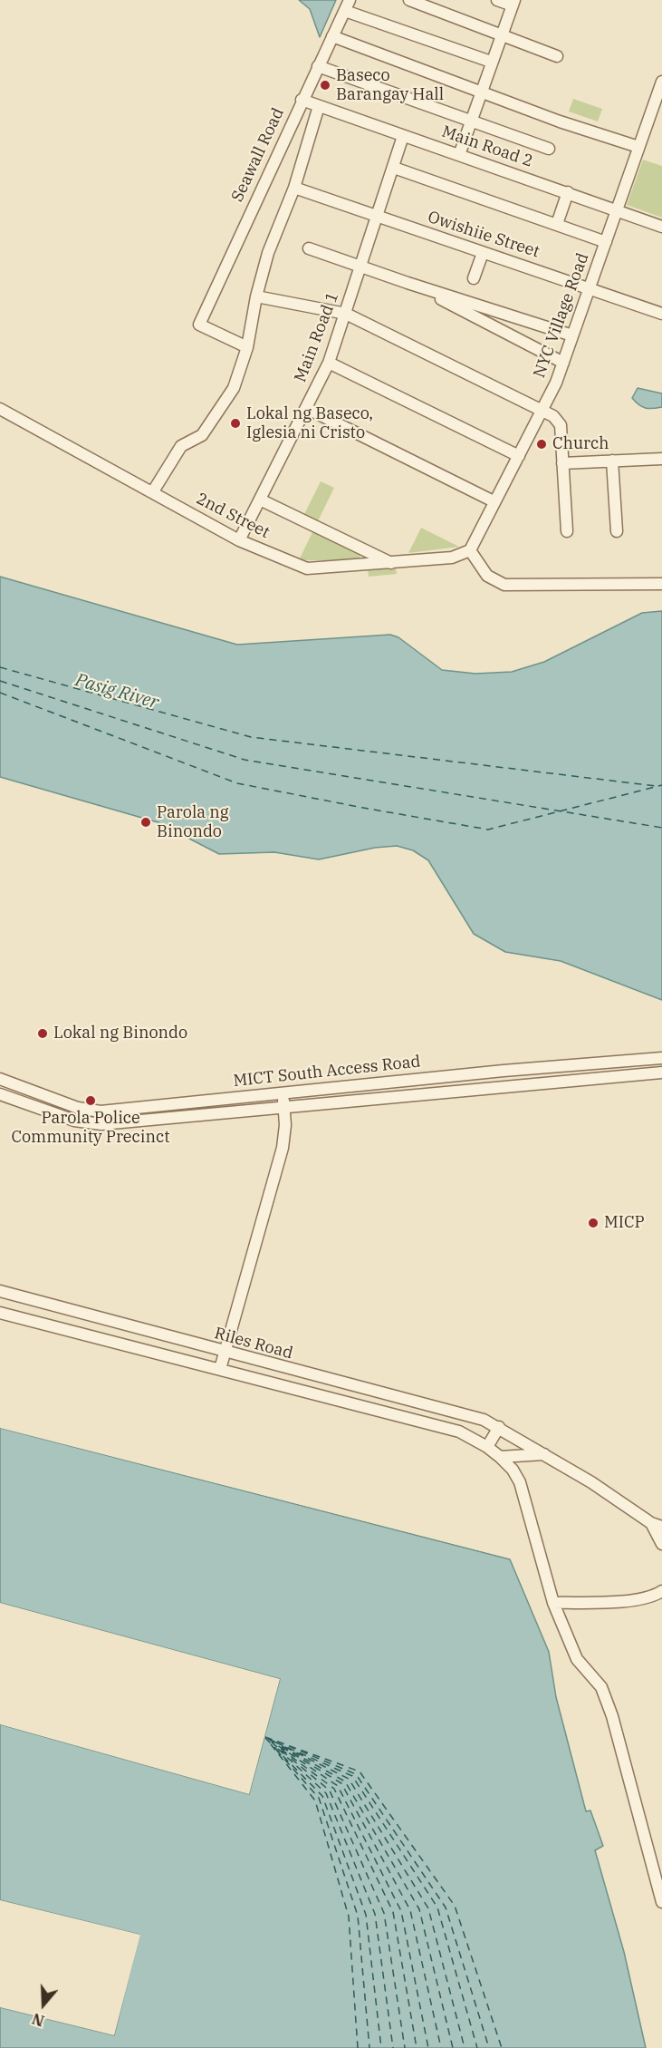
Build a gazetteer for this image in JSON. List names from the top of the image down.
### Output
{
  "streets": {
    "street": [
      "Main Road 2",
      "Seawall Road",
      "Owishiie Street",
      "NYC Village Road",
      "Main Road 1",
      "2nd Street",
      "MICT South Access Road",
      "Riles Road"
    ]
  },
  "crossings": [
    ["Main Road 2", "Seawall Road"],
    ["Main Road 2", "NYC Village Road"],
    ["Main Road 2", "Main Road 1"],
    ["Owishiie Street", "NYC Village Road"],
    ["Owishiie Street", "Main Road 1"],
    ["NYC Village Road", "2nd Street"],
    ["Main Road 1", "2nd Street"]
  ],
  "water": ["Pasig River"],
  "places": [
    "Baseco Barangay Hall",
    "Lokal ng Baseco, Iglesia ni Cristo",
    "Church",
    "Parola ng Binondo",
    "Lokal ng Binondo",
    "Parola Police Community Precinct",
    "MICP"
  ],
  "north": "bottom"
}
